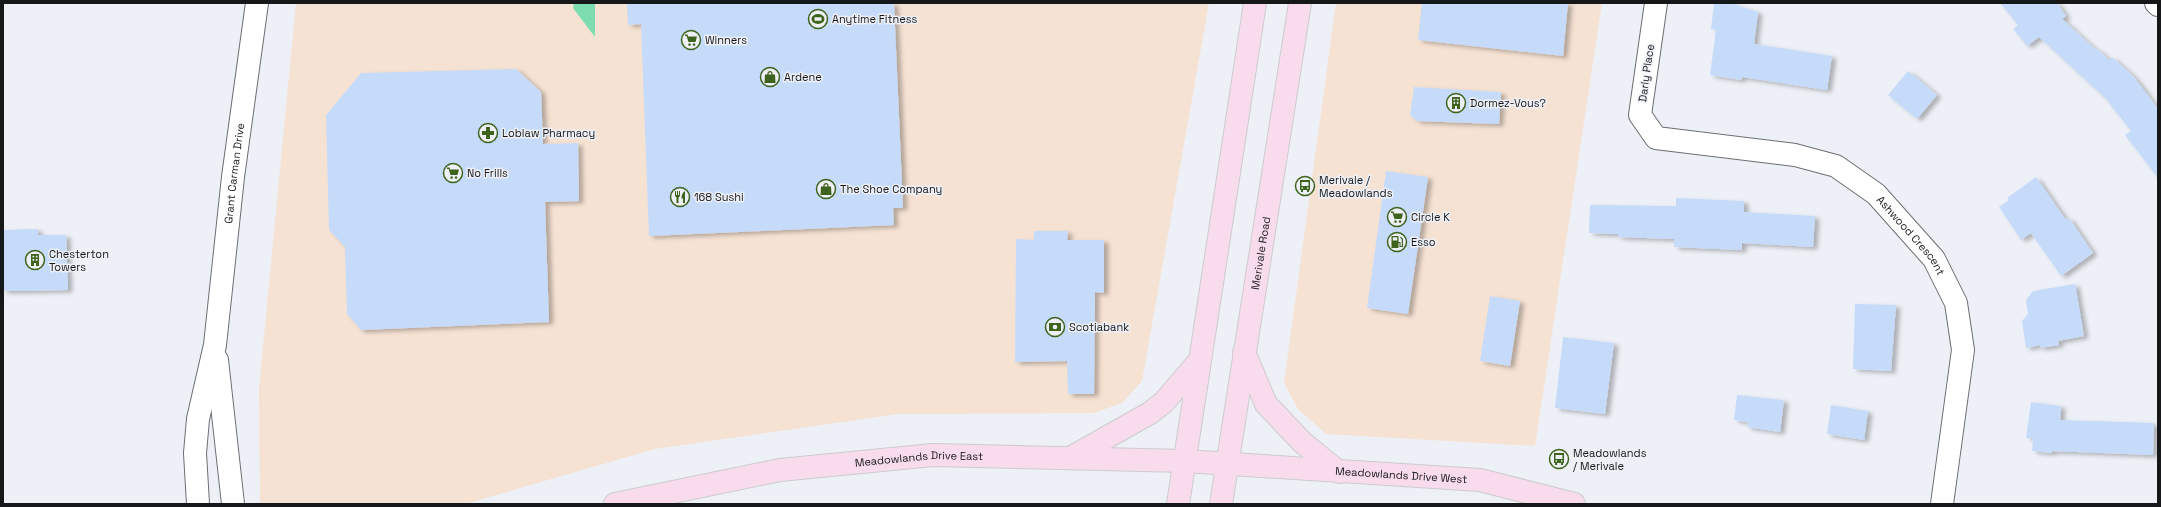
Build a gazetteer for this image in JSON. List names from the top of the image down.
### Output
{
  "streets": {
    "main road": ["Merivale Road", "Meadowlands Drive East", "Meadowlands Drive West"],
    "street": ["Darly Place", "Grant Carman Drive", "Ashwood Crescent"]
  },
  "crossings": [
    ["Darly Place", "Ashwood Crescent"],
    ["Merivale Road", "Meadowlands Drive East"],
    ["Merivale Road", "Meadowlands Drive West"],
    ["Meadowlands Drive East", "Meadowlands Drive West"]
  ],
  "places": {
    "sports": ["Anytime Fitness"],
    "supermarket": ["Winners", "No Frills", "Circle K"],
    "shop": ["Ardene", "The Shoe Company"],
    "building": ["Dormez-Vous?", "Chesterton Towers"],
    "pharmacy": ["Loblaw Pharmacy"],
    "bus stop": ["Merivale / Meadowlands", "Meadowlands / Merivale"],
    "restaurant": ["168 Sushi"],
    "fuel station": ["Esso"],
    "bank": ["Scotiabank"]
  }
}
